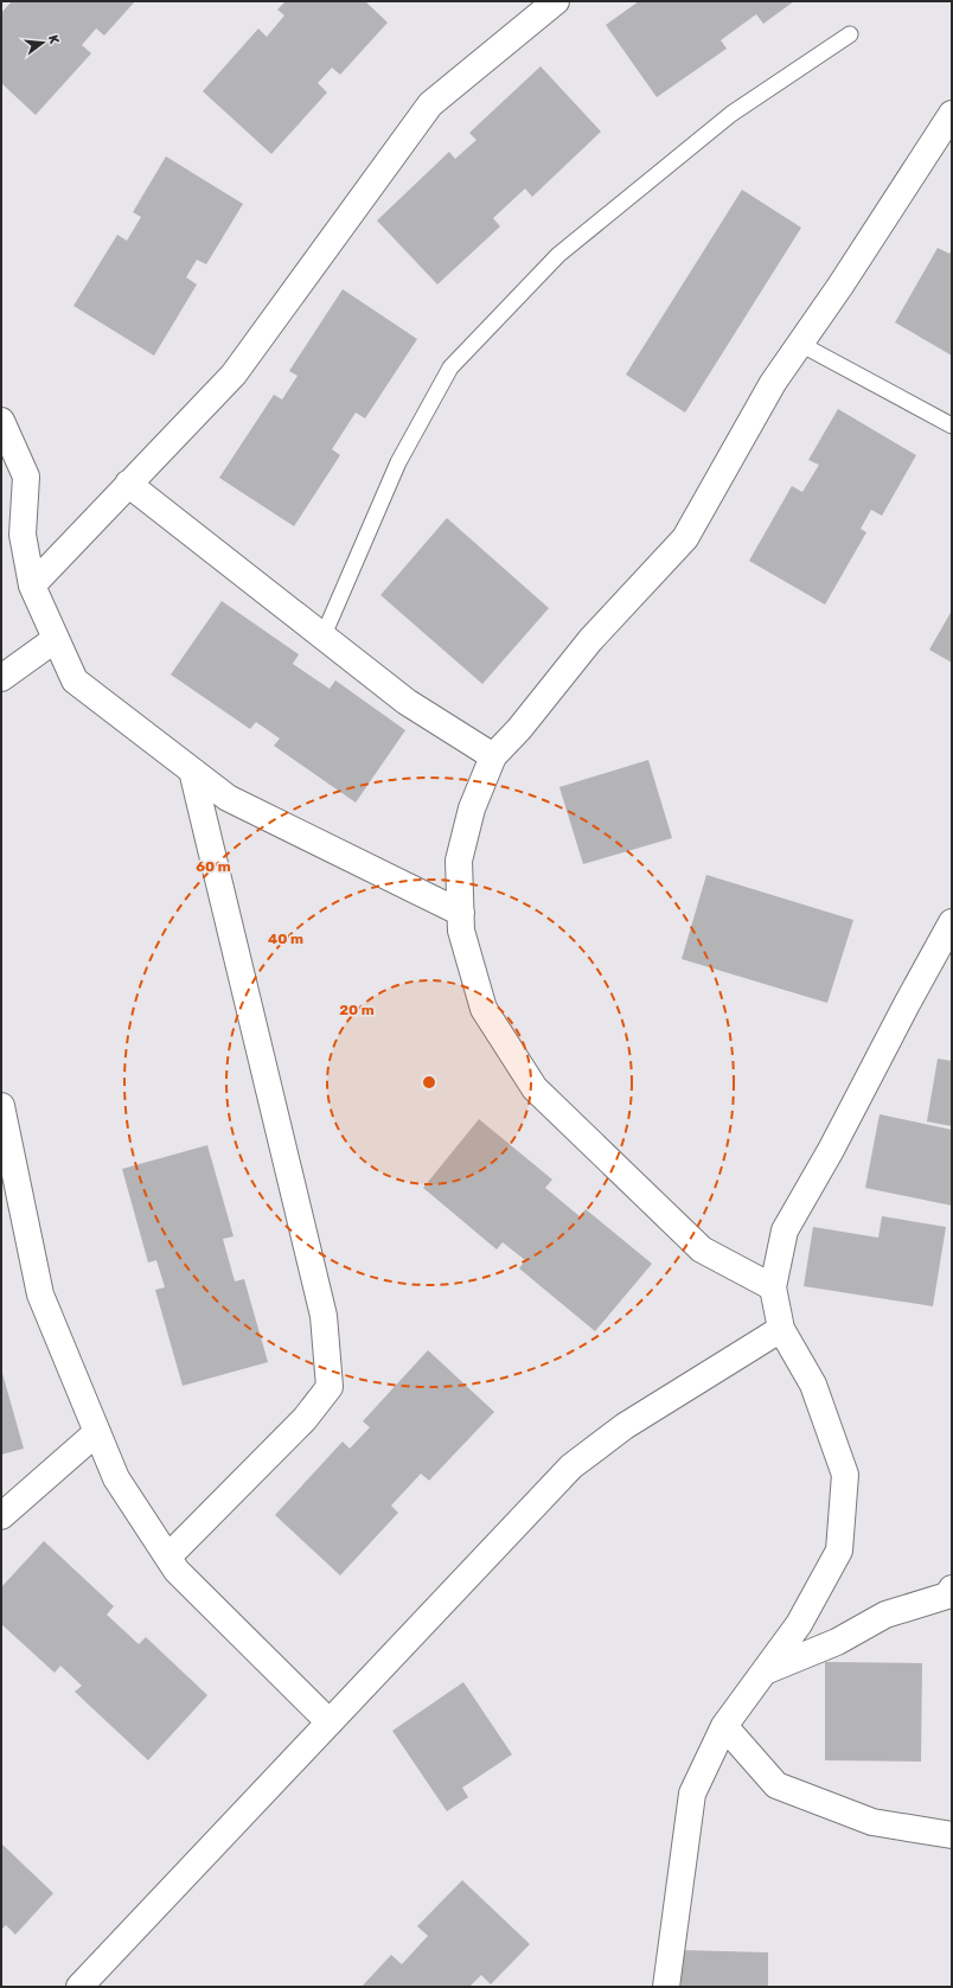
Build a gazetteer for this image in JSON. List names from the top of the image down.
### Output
{
  "north": "right",
  "rings": ["60 m", "40 m", "20 m"]
}
